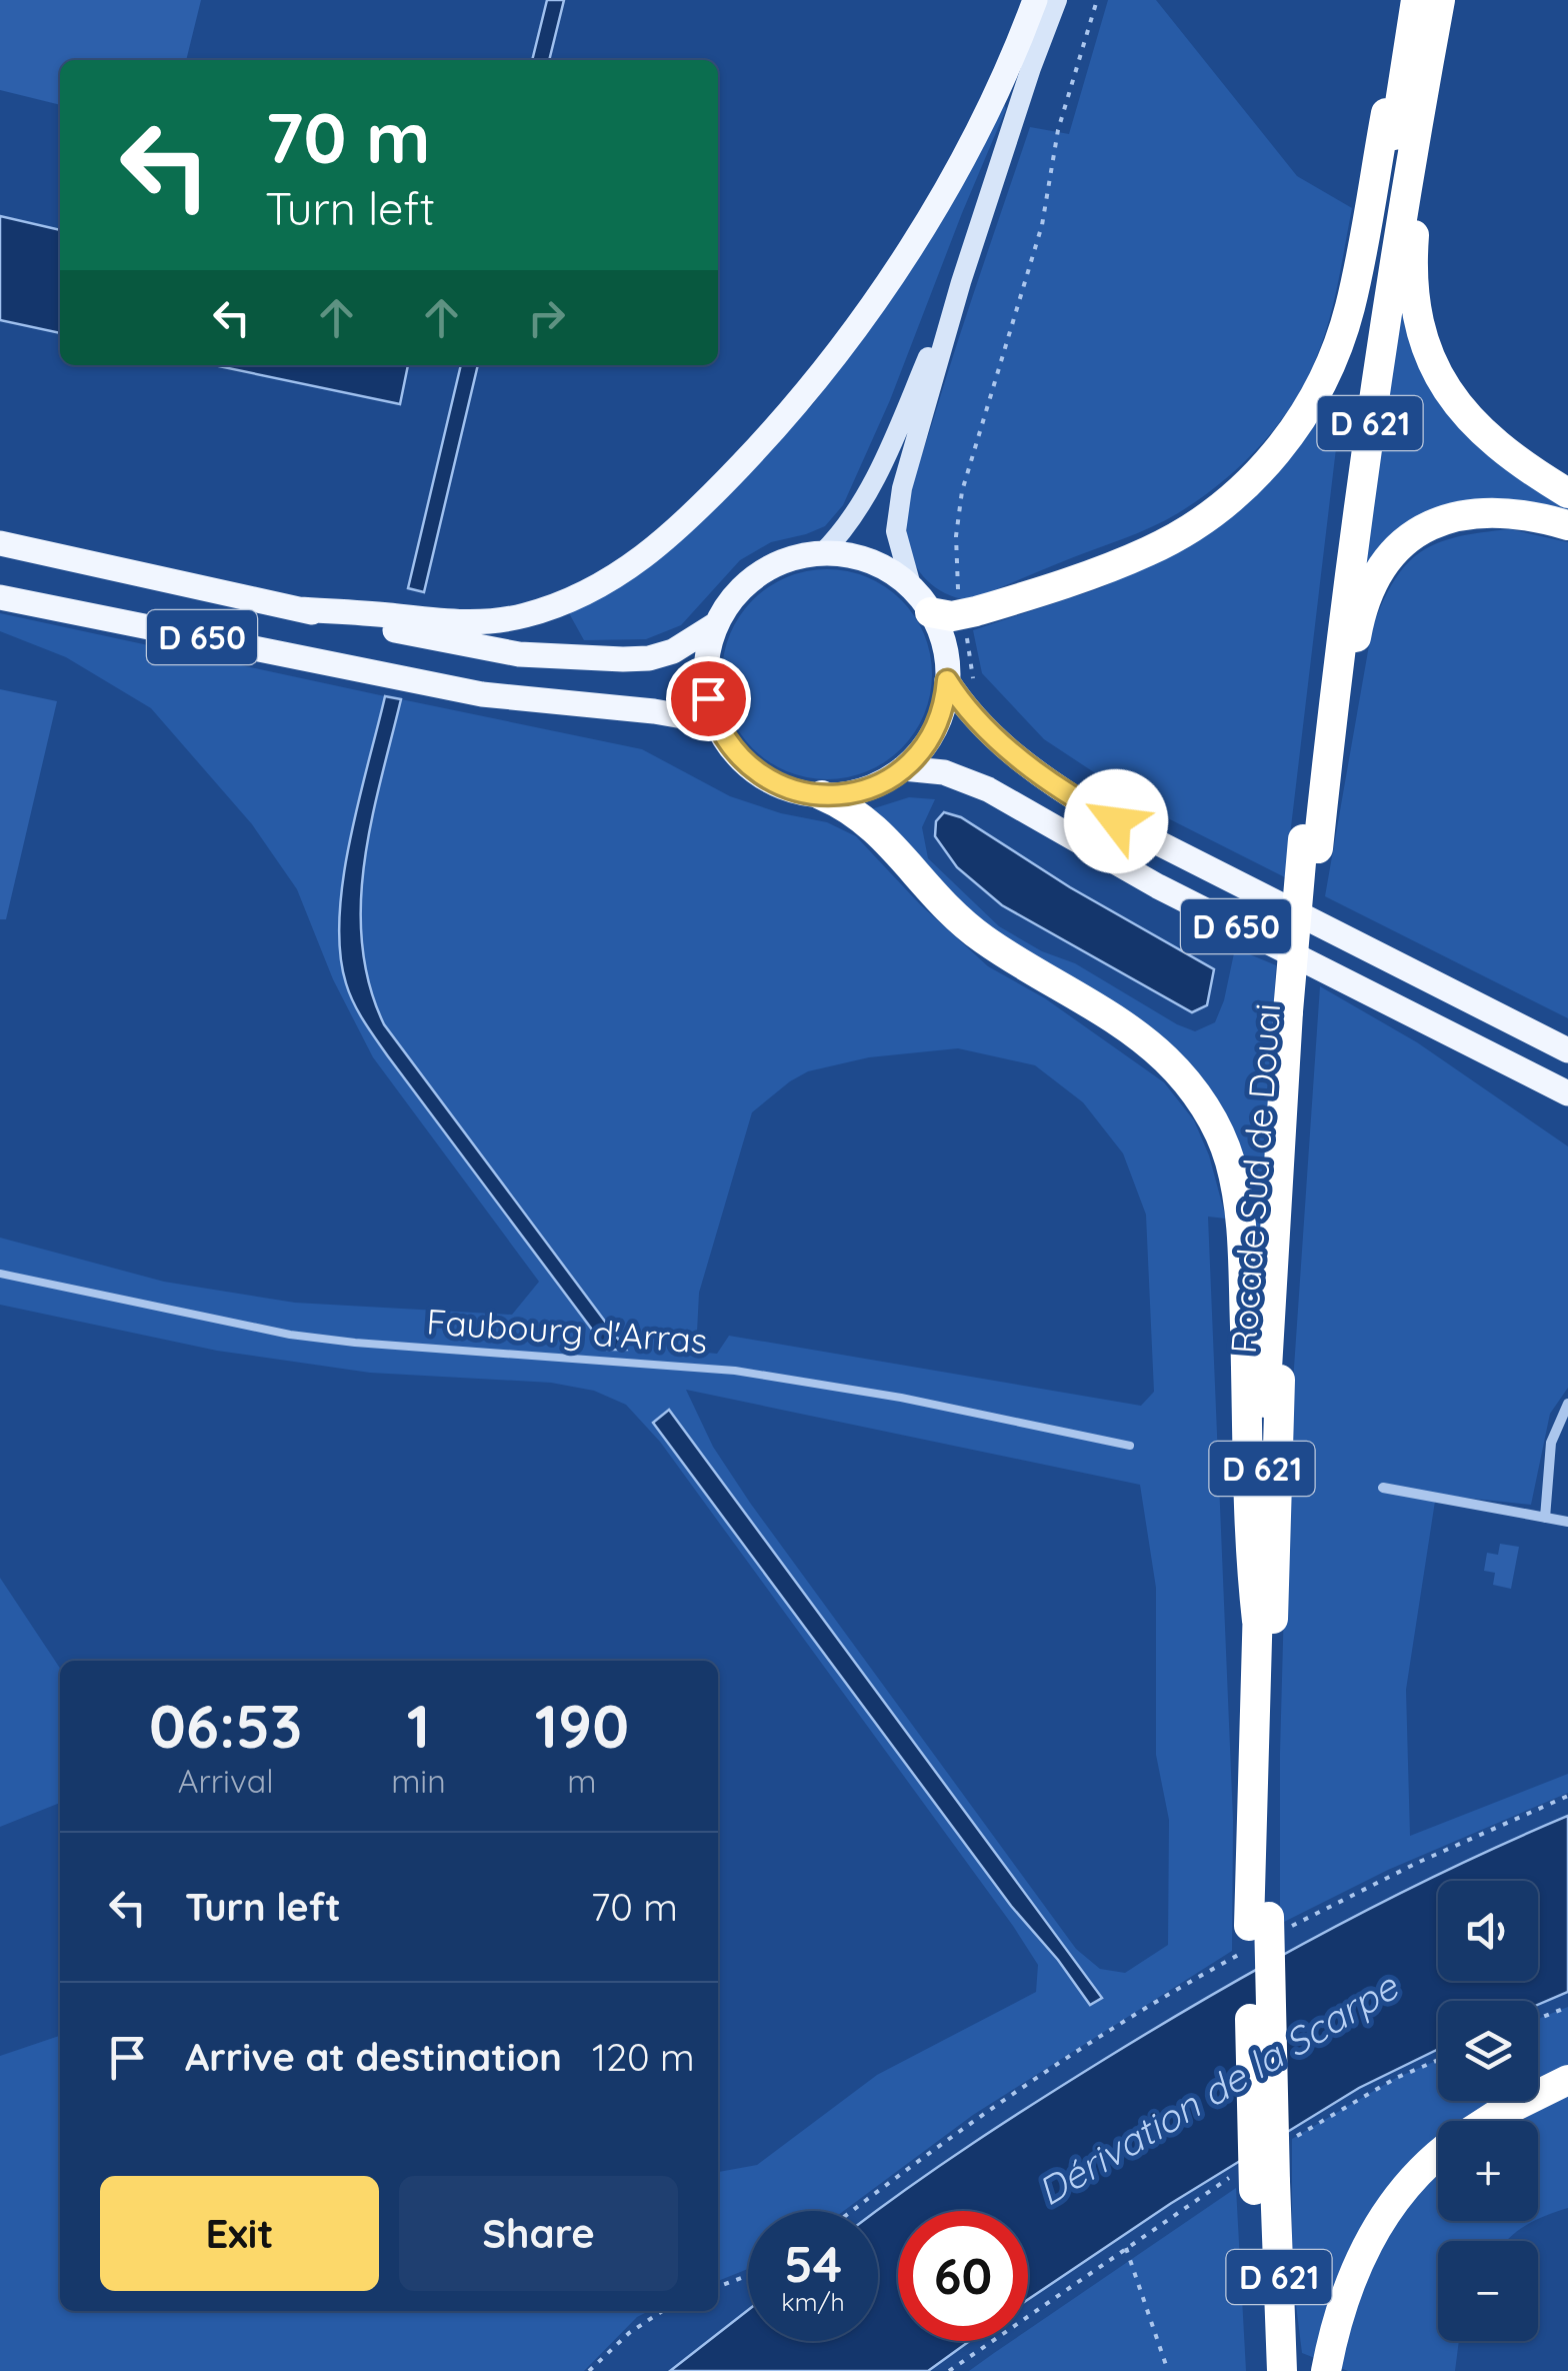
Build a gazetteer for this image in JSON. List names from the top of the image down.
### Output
{
  "streets": {
    "highway": ["D 621", "Rocade Sud de Douai"],
    "main road": ["D 650"],
    "lane": ["Faubourg d'Arras"]
  },
  "water": ["Dérivation de la Scarpe"],
  "page": {
    "turn": ["70 m", "Turn left"],
    "eta": [
      "06:53",
      "Arrival",
      "1",
      "min",
      "190",
      "m"
    ],
    "list": [
      {
        "name": "Turn left",
        "value": "70 m"
      },
      {
        "name": "Arrive at destination",
        "value": "120 m"
      }
    ],
    "map_buttons": ["+", "−"],
    "buttons": ["Exit", "Share"],
    "speed": "54 km/h",
    "limit": "60"
  }
}
